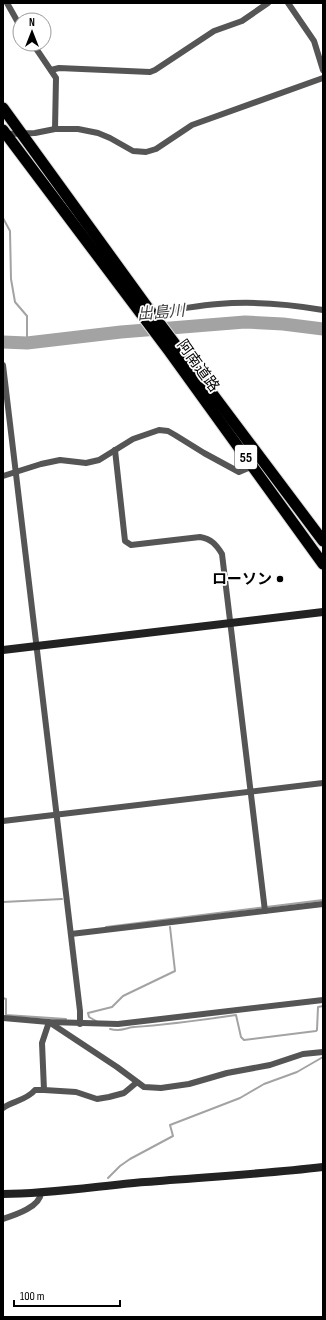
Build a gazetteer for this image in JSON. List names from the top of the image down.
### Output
{
  "streets": {
    "highway": ["阿南道路", "55"]
  },
  "water": ["出島川"],
  "places": ["ローソン"],
  "scale_bar": "100 m",
  "north": "top"
}
